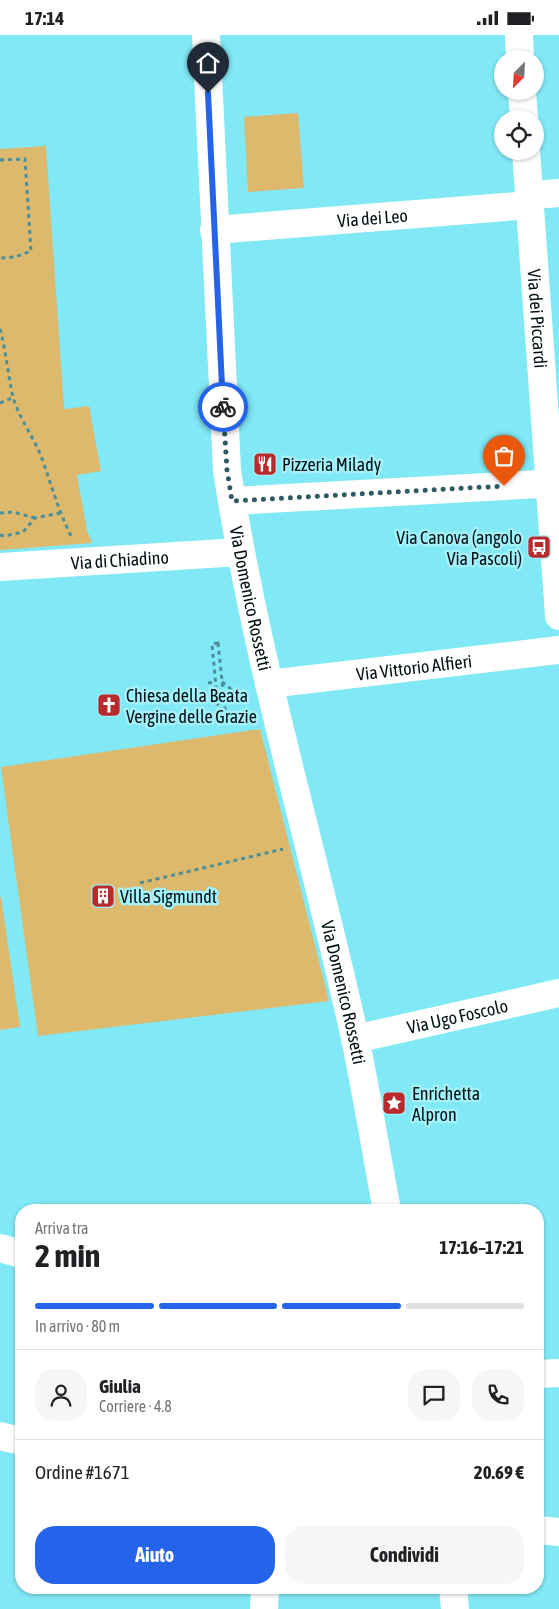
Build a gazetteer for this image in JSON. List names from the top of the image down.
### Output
{
  "streets": {
    "main road": [
      "Via dei Leo",
      "Via dei Piccardi",
      "Via di Chiadino",
      "Via Domenico Rossetti",
      "Via Vittorio Alfieri",
      "Via Ugo Foscolo"
    ]
  },
  "crossings": [
    ["Via dei Leo", "Via dei Piccardi"],
    ["Via dei Leo", "Via Domenico Rossetti"],
    ["Via di Chiadino", "Via Domenico Rossetti"],
    ["Via Domenico Rossetti", "Via Vittorio Alfieri"],
    ["Via Domenico Rossetti", "Via Ugo Foscolo"]
  ],
  "places": {
    "restaurant": ["Pizzeria Milady"],
    "bus stop": ["Via Canova (angolo Via Pascoli)"],
    "church": ["Chiesa della Beata Vergine delle Grazie"],
    "building": ["Villa Sigmundt"],
    "place": ["Enrichetta Alpron"]
  },
  "north": "bottom left",
  "page": {
    "status": "17:14",
    "heading": ["2 min", "Arriva tra", "17:16–17:21"],
    "panel": [
      "Giulia",
      "Corriere · 4.8",
      "Ordine #1671",
      "20.69 €"
    ],
    "bar": "In arrivo · 80 m",
    "buttons": ["Aiuto", "Condividi"]
  }
}
